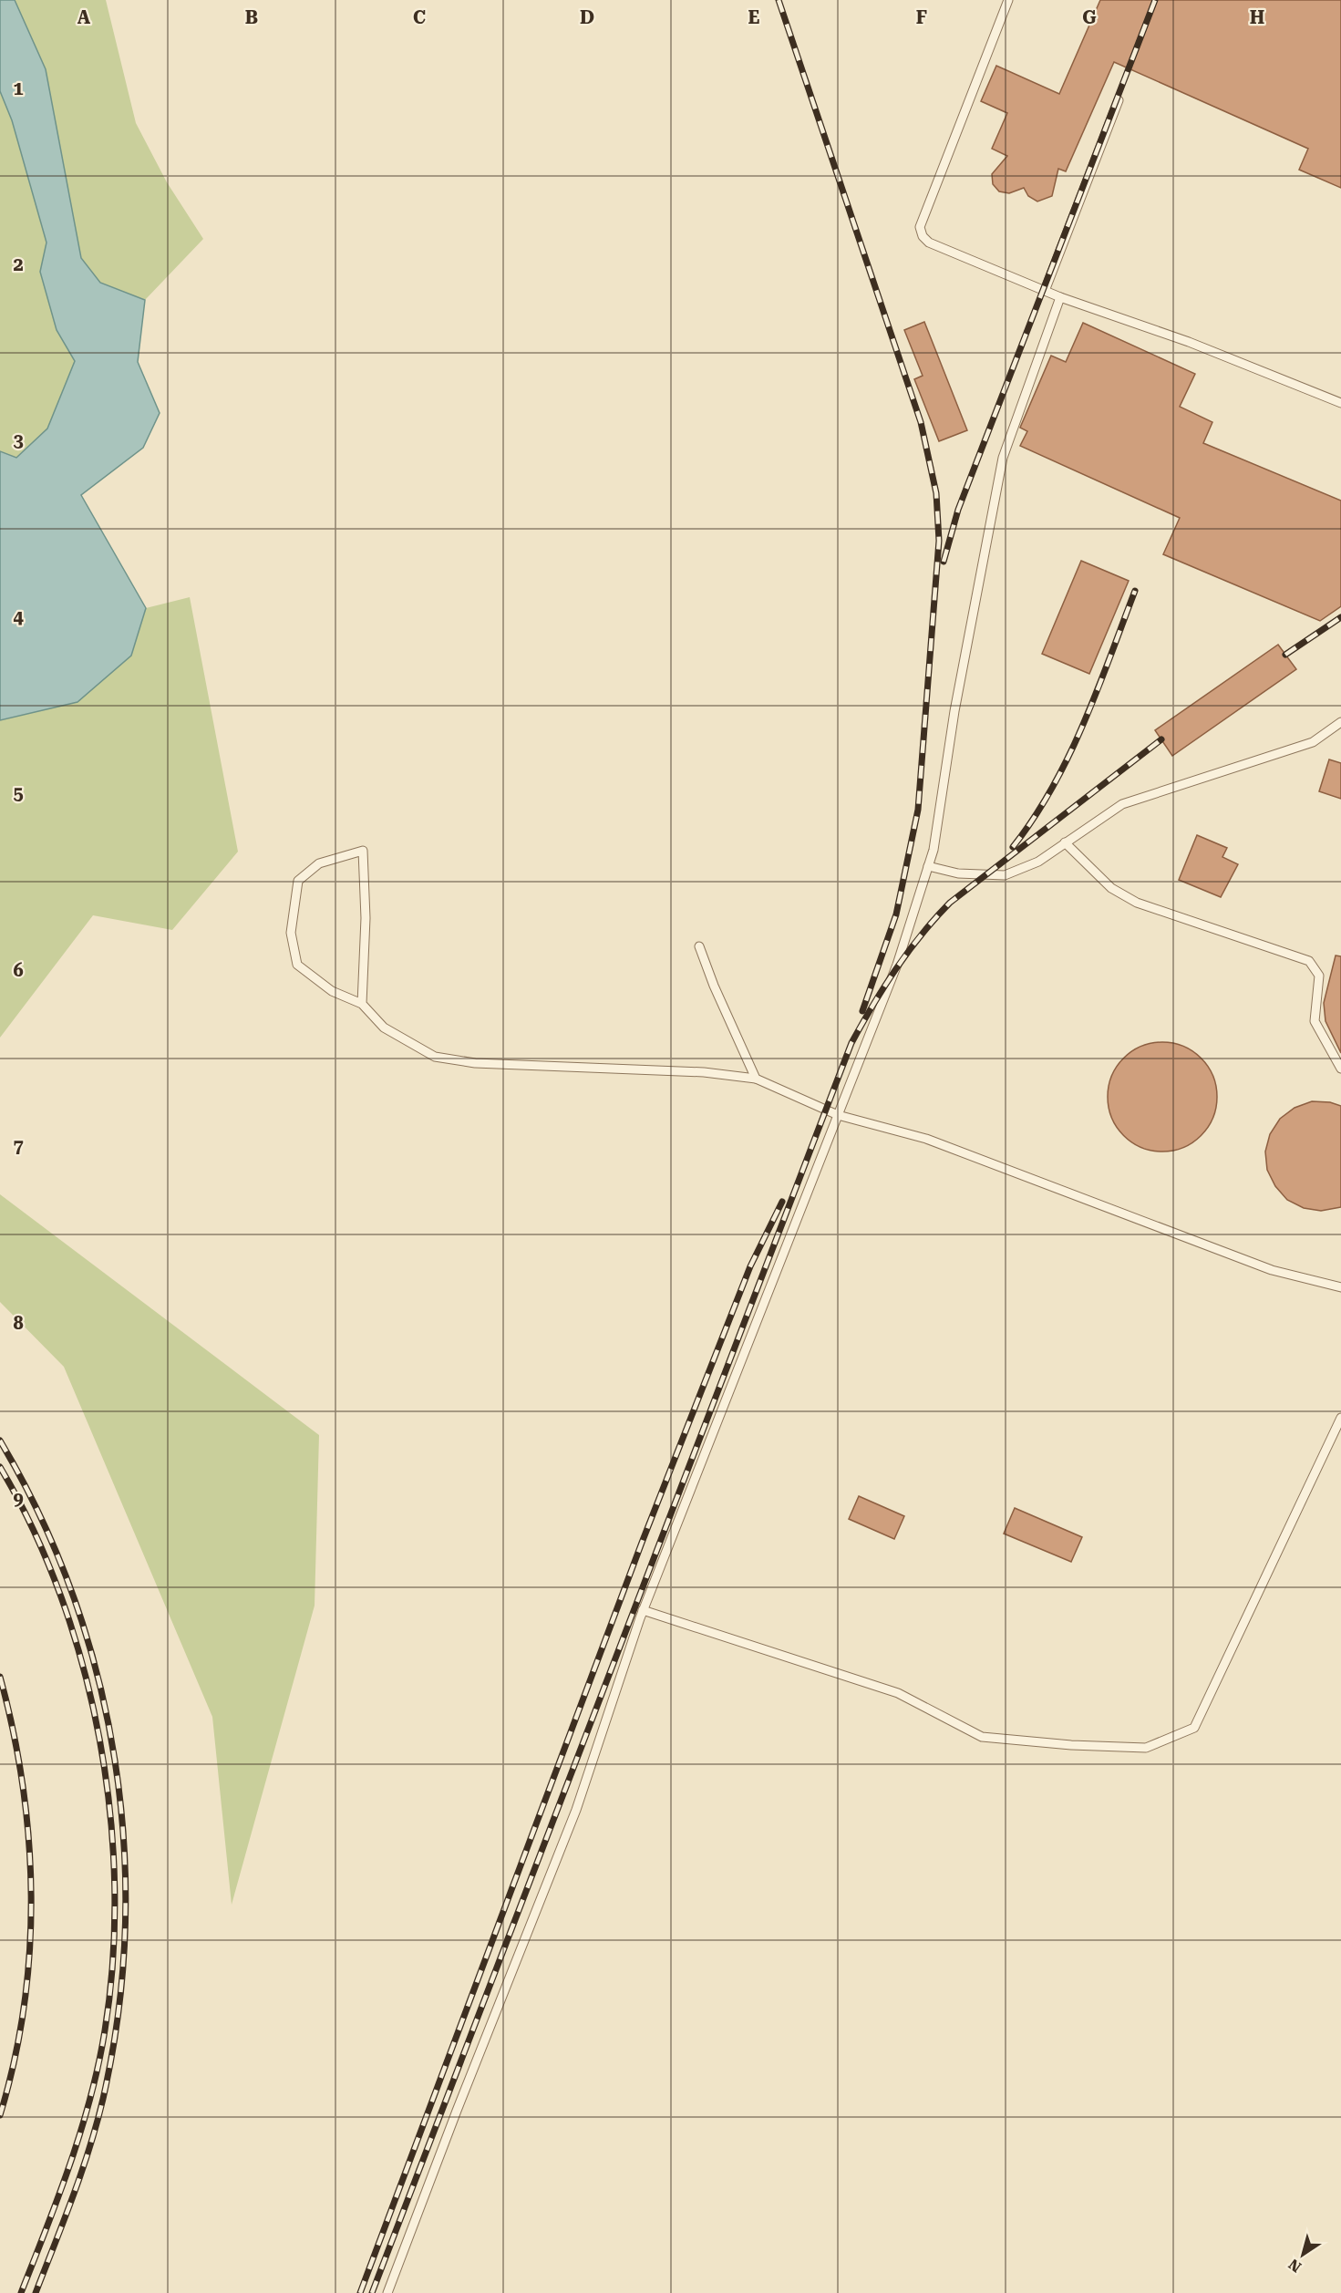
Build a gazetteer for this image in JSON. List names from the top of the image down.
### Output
{
  "north": "bottom left",
  "grid": {
    "columns": [
      "A",
      "B",
      "C",
      "D",
      "E",
      "F",
      "G",
      "H"
    ],
    "rows": [
      "1",
      "2",
      "3",
      "4",
      "5",
      "6",
      "7",
      "8",
      "9"
    ]
  }
}
